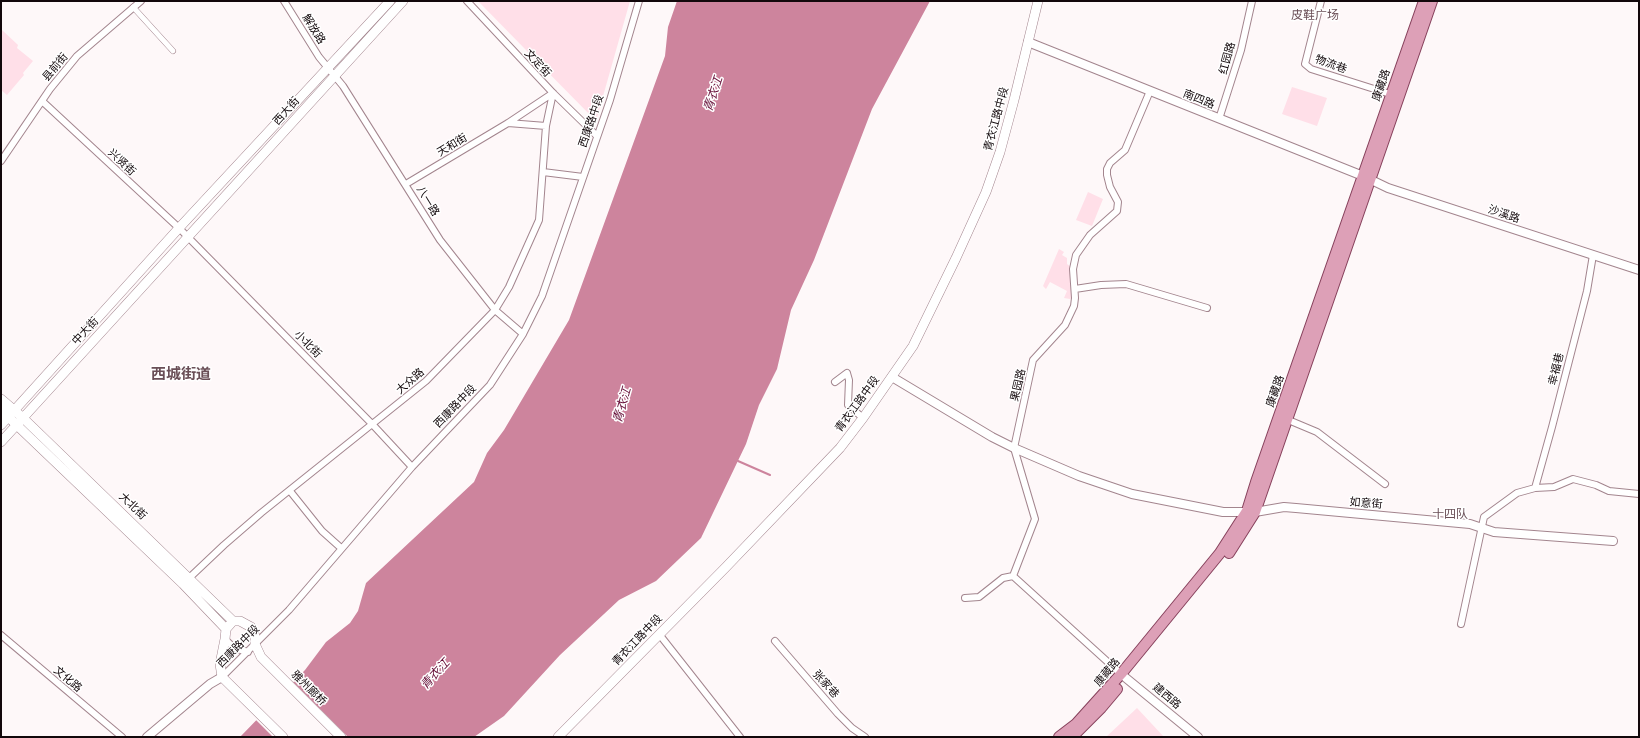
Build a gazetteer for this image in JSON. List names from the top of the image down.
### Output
{
  "streets": {
    "main road": [
      "康藏路",
      "西大街",
      "青衣江路中段",
      "中大街",
      "大北街",
      "雅州廊桥"
    ],
    "street": [
      "解放路",
      "红园路",
      "文定街",
      "物流巷",
      "县前街",
      "南四路",
      "西康路中段",
      "天和街",
      "兴贤街",
      "八一路",
      "沙溪路",
      "小北街",
      "幸福巷",
      "大众路",
      "果园路",
      "如意街",
      "文化路",
      "张家巷",
      "建西路"
    ]
  },
  "crossings": [
    ["解放路", "西大街"],
    ["解放路", "八一路"],
    ["红园路", "南四路"],
    ["文定街", "西康路中段"],
    ["文定街", "天和街"],
    ["文定街", "大众路"],
    ["物流巷", "康藏路"],
    ["县前街", "兴贤街"],
    ["康藏路", "南四路"],
    ["康藏路", "沙溪路"],
    ["康藏路", "如意街"],
    ["康藏路", "建西路"],
    ["南四路", "青衣江路中段"],
    ["南四路", "沙溪路"],
    ["南四路", "果园路"],
    ["西大街", "兴贤街"],
    ["西大街", "八一路"],
    ["西大街", "中大街"],
    ["西大街", "小北街"],
    ["西大街", "大北街"],
    ["青衣江路中段", "如意街"],
    ["西康路中段", "八一路"],
    ["西康路中段", "小北街"],
    ["西康路中段", "大北街"],
    ["西康路中段", "雅州廊桥"],
    ["天和街", "八一路"],
    ["天和街", "大众路"],
    ["兴贤街", "中大街"],
    ["兴贤街", "小北街"],
    ["八一路", "大众路"],
    ["沙溪路", "幸福巷"],
    ["中大街", "小北街"],
    ["中大街", "大北街"],
    ["小北街", "大众路"],
    ["大众路", "大北街"],
    ["果园路", "如意街"],
    ["大北街", "雅州廊桥"]
  ],
  "districts": ["皮鞋广场", "西城街道", "十四队"],
  "water": ["青衣江"]
}
